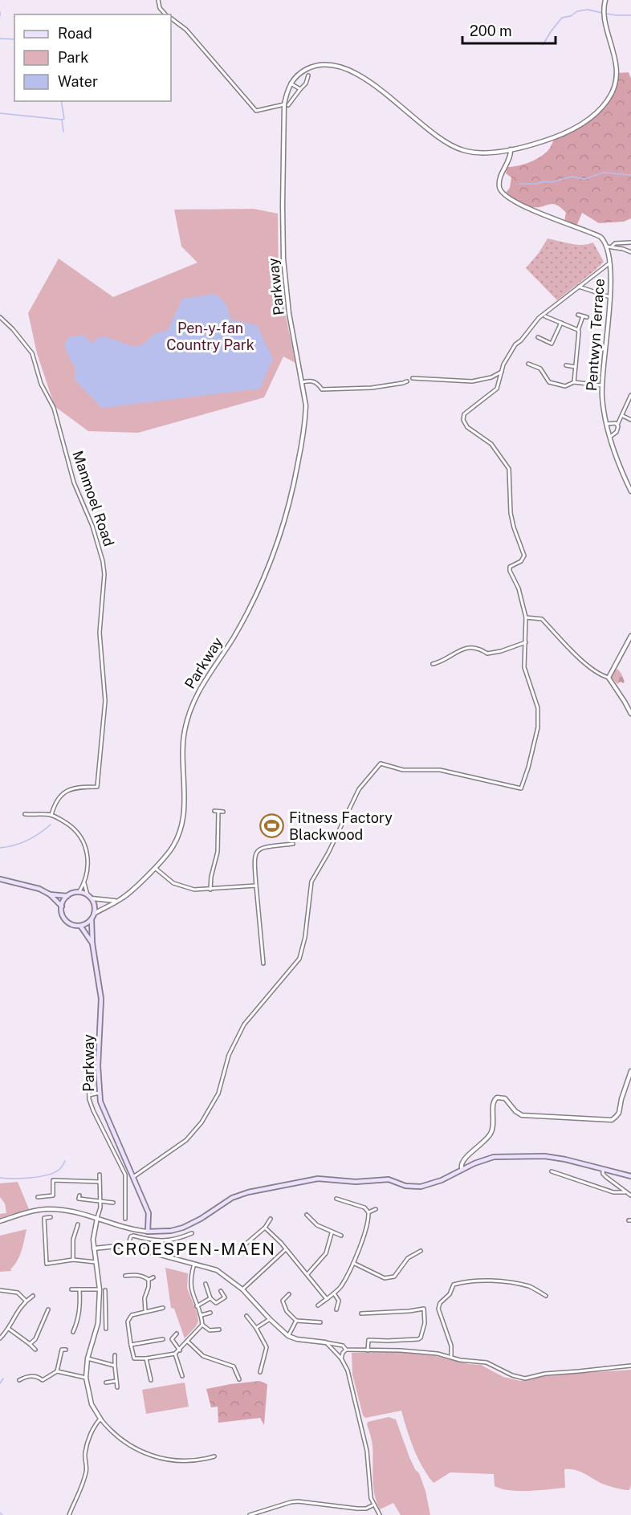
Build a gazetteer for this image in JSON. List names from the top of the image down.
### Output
{
  "streets": {
    "main road": ["Parkway"],
    "street": ["Pentwyn Terrace", "Manmoel Road"]
  },
  "districts": ["CROESPEN-MAEN"],
  "parks": ["Pen-y-fan Country Park"],
  "places": {
    "sports": ["Fitness Factory Blackwood"]
  },
  "legend": ["Road", "Park", "Water"],
  "scale_bar": "200 m"
}
